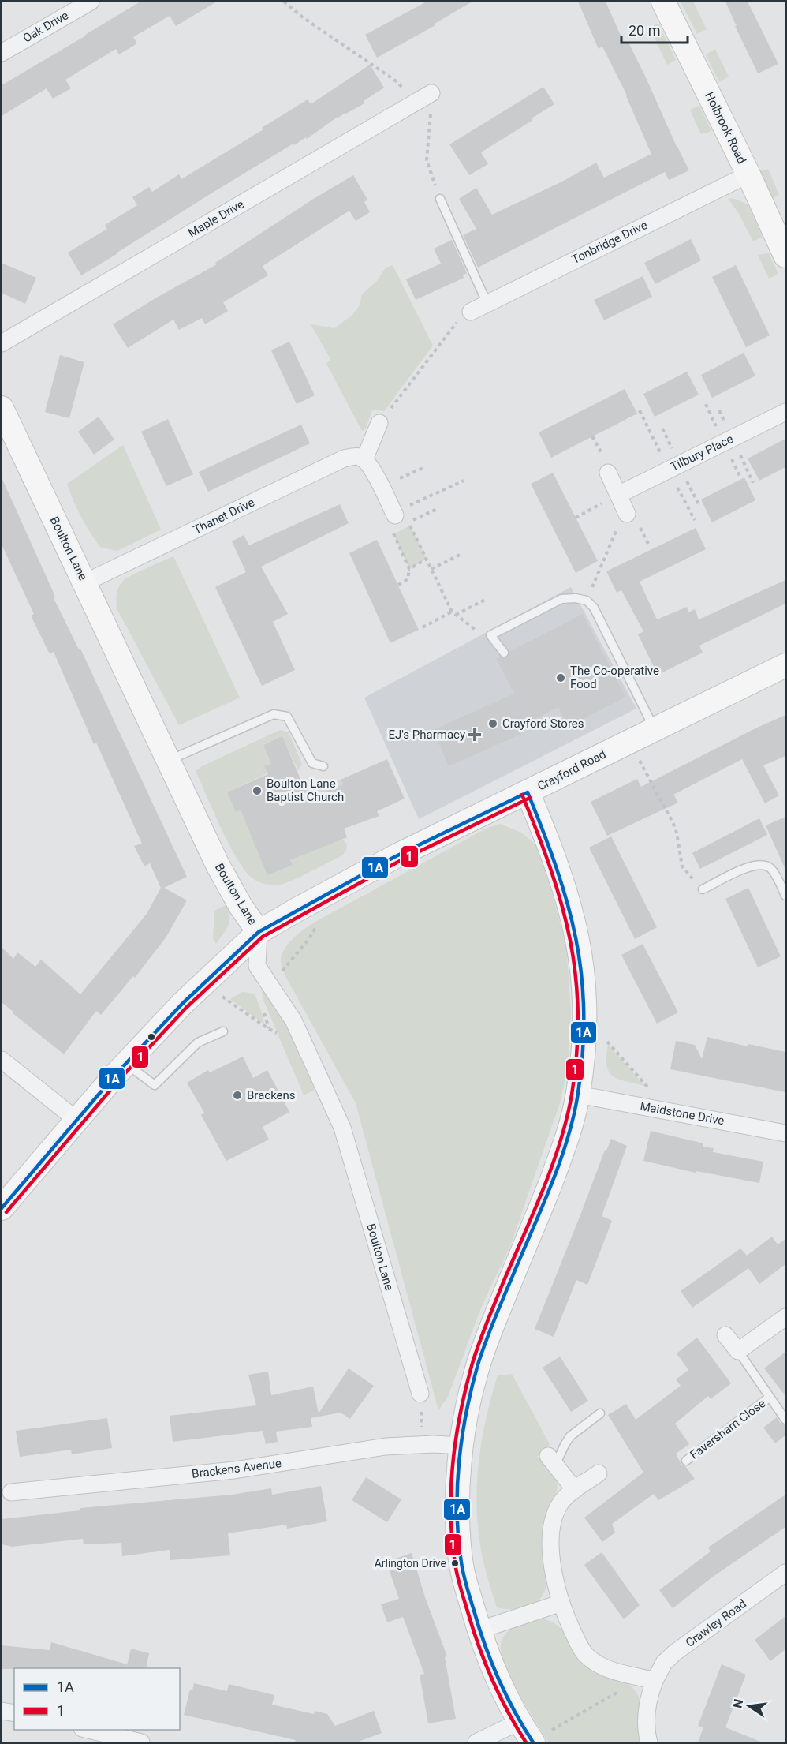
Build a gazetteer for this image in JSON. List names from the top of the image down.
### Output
{
  "streets": {
    "street": [
      "Oak Drive",
      "Holbrook Road",
      "Maple Drive",
      "Tonbridge Drive",
      "Tilbury Place",
      "Thanet Drive",
      "Boulton Lane",
      "Crayford Road",
      "Maidstone Drive",
      "Faversham Close",
      "Brackens Avenue",
      "Crawley Road"
    ]
  },
  "crossings": [
    ["Holbrook Road", "Tonbridge Drive"],
    ["Thanet Drive", "Boulton Lane"],
    ["Boulton Lane", "Crayford Road"]
  ],
  "places": {
    "other": [
      "The Co-operative Food",
      "Crayford Stores",
      "Boulton Lane Baptist Church",
      "Brackens",
      "Arlington Drive"
    ],
    "health": ["EJ's Pharmacy"]
  },
  "lines": ["transit line 1A", "transit line 1"],
  "legend": ["1A", "1"],
  "scale_bar": "20 m",
  "north": "left"
}
